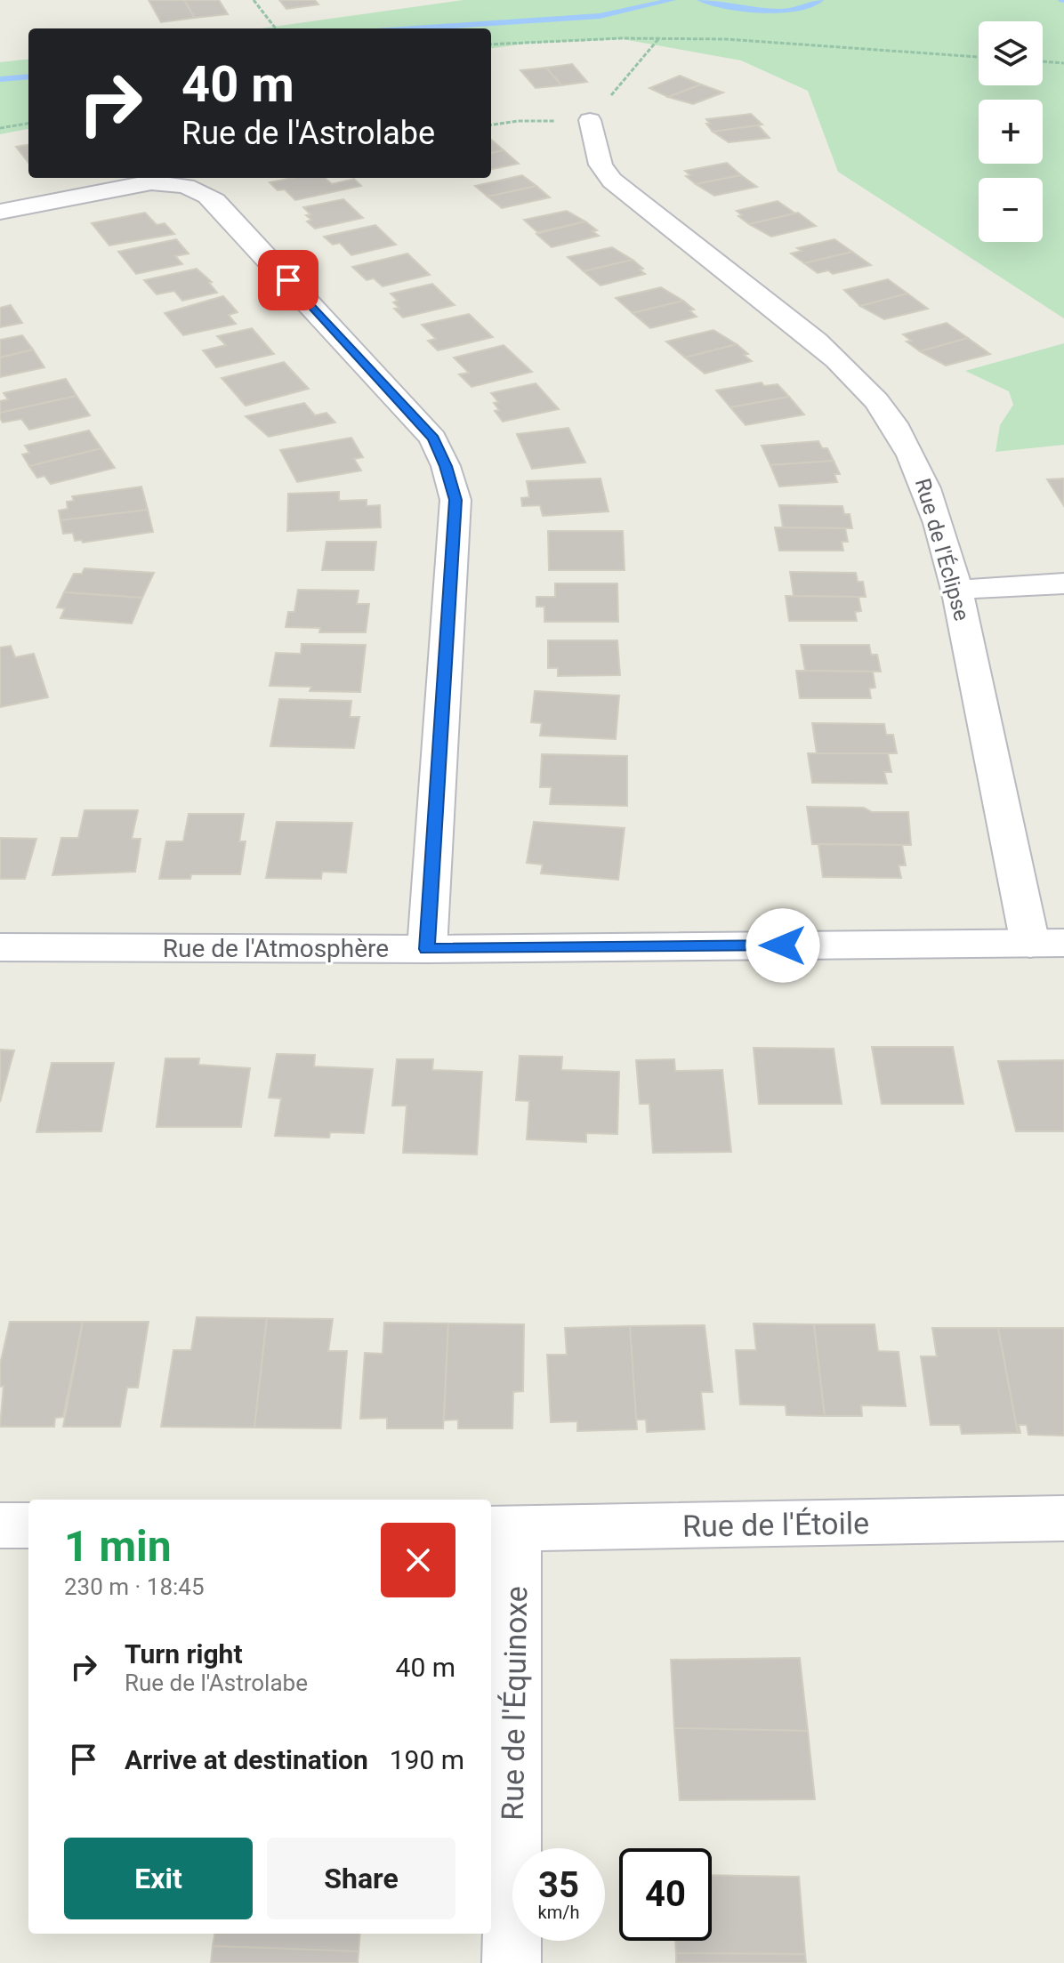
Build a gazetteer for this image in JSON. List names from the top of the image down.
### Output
{
  "streets": {
    "street": [
      "Rue de l'Éclipse",
      "Rue de l'Atmosphère",
      "Rue de l'Étoile",
      "Rue de l'Équinoxe"
    ]
  },
  "crossings": [
    ["Rue de l'Éclipse", "Rue de l'Atmosphère"],
    ["Rue de l'Étoile", "Rue de l'Équinoxe"]
  ],
  "page": {
    "map_buttons": ["+", "−"],
    "turn": ["40 m", "Rue de l'Astrolabe"],
    "heading": ["1 min", "230 m · 18:45"],
    "list": [
      {
        "name": "Turn right",
        "note": "Rue de l'Astrolabe",
        "value": "40 m"
      },
      {
        "name": "Arrive at destination",
        "value": "190 m"
      }
    ],
    "buttons": ["Exit", "Share"],
    "speed": "35 km/h",
    "limit": "40"
  }
}
